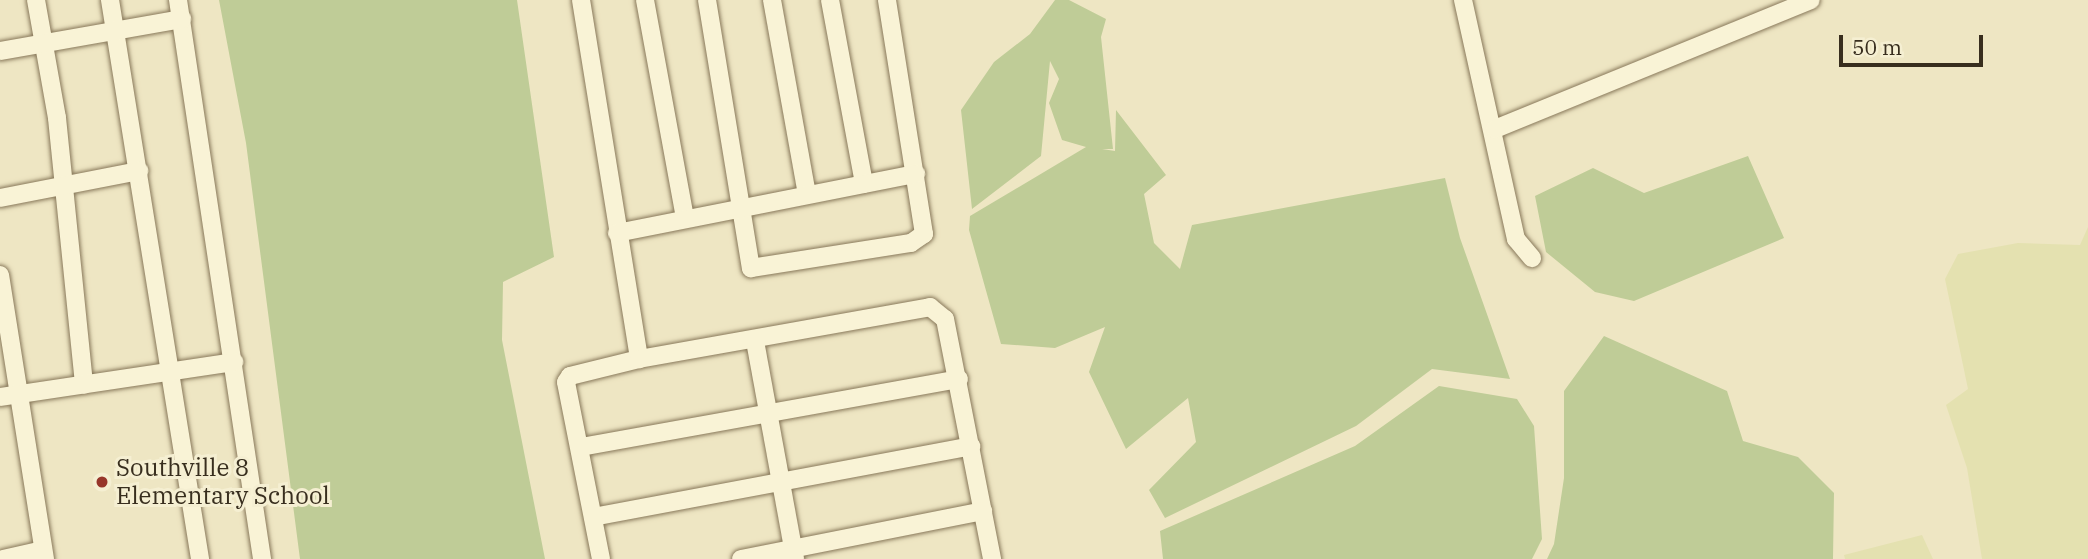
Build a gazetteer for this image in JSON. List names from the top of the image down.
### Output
{
  "places": ["Southville 8 Elementary School"],
  "scale_bar": "50 m"
}
